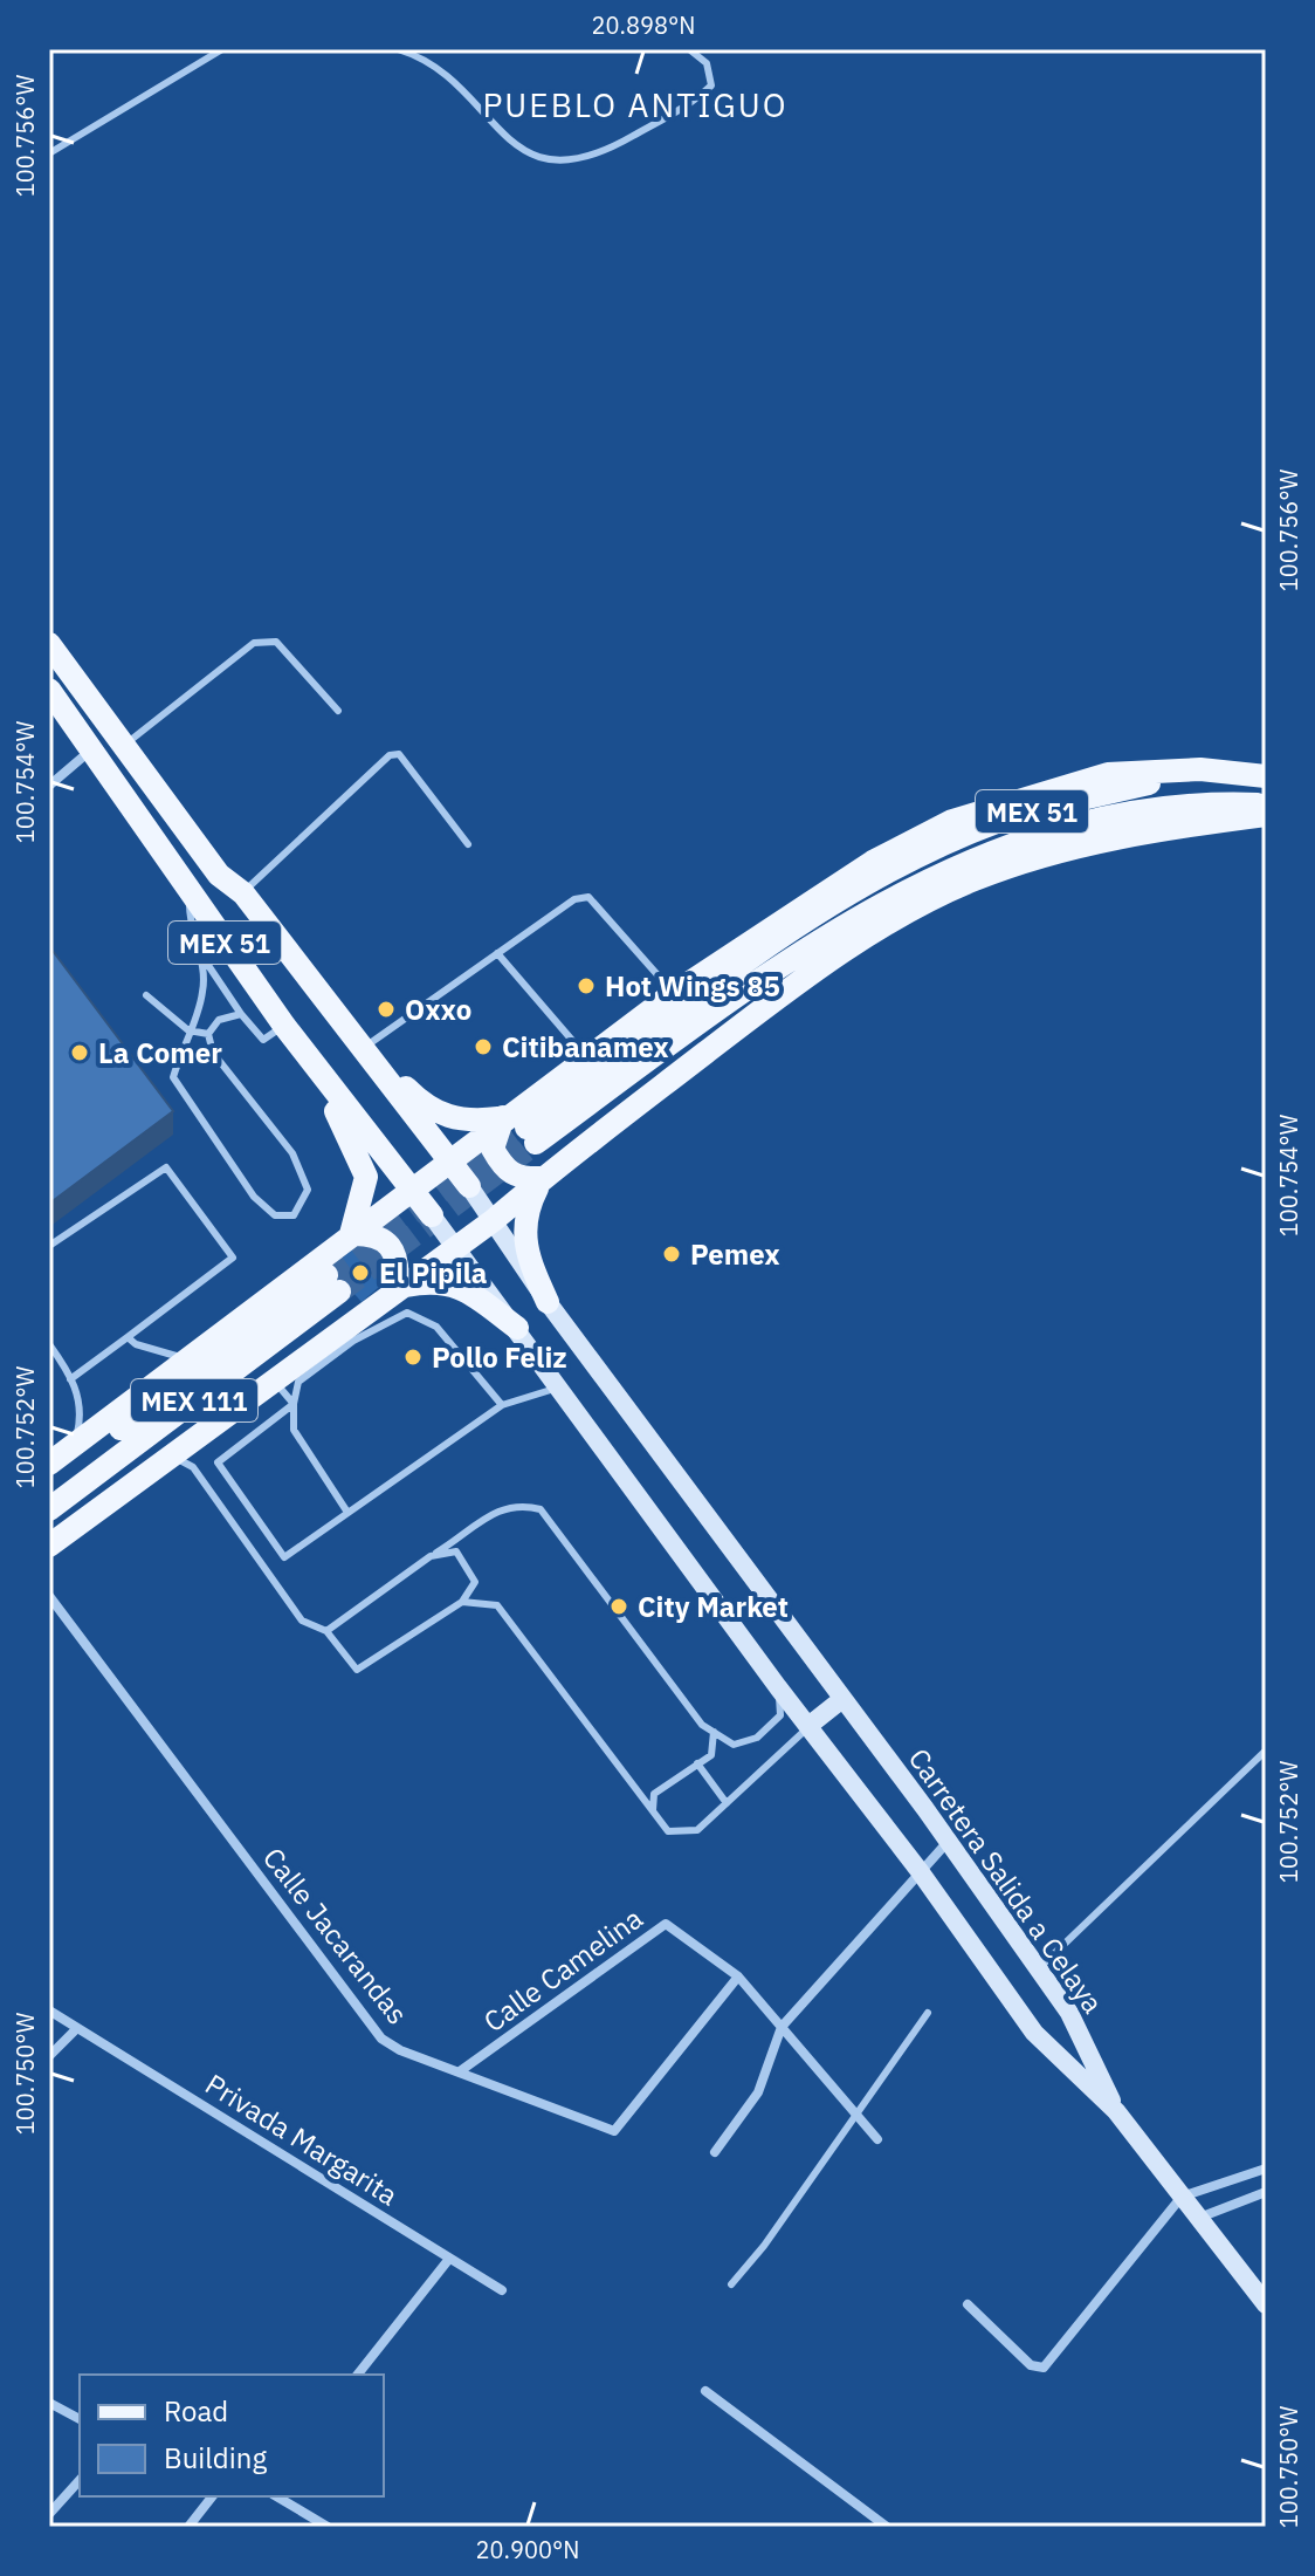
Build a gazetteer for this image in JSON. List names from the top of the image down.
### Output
{
  "streets": {
    "main road": ["MEX 51", "MEX 111", "Carretera Salida a Celaya"],
    "street": ["Calle Jacarandas", "Calle Camelina", "Privada Margarita"]
  },
  "crossings": [
    ["MEX 51", "Carretera Salida a Celaya"],
    ["Calle Jacarandas", "Calle Camelina"]
  ],
  "districts": ["PUEBLO ANTIGUO"],
  "places": [
    "Hot Wings 85",
    "Oxxo",
    "Citibanamex",
    "La Comer",
    "Pemex",
    "El Pipila",
    "Pollo Feliz",
    "City Market"
  ],
  "legend": ["Road", "Building"],
  "coordinates": [
    "20.898°N",
    "100.756°W",
    "100.754°W",
    "100.752°W",
    "100.750°W",
    "20.900°N"
  ]
}
